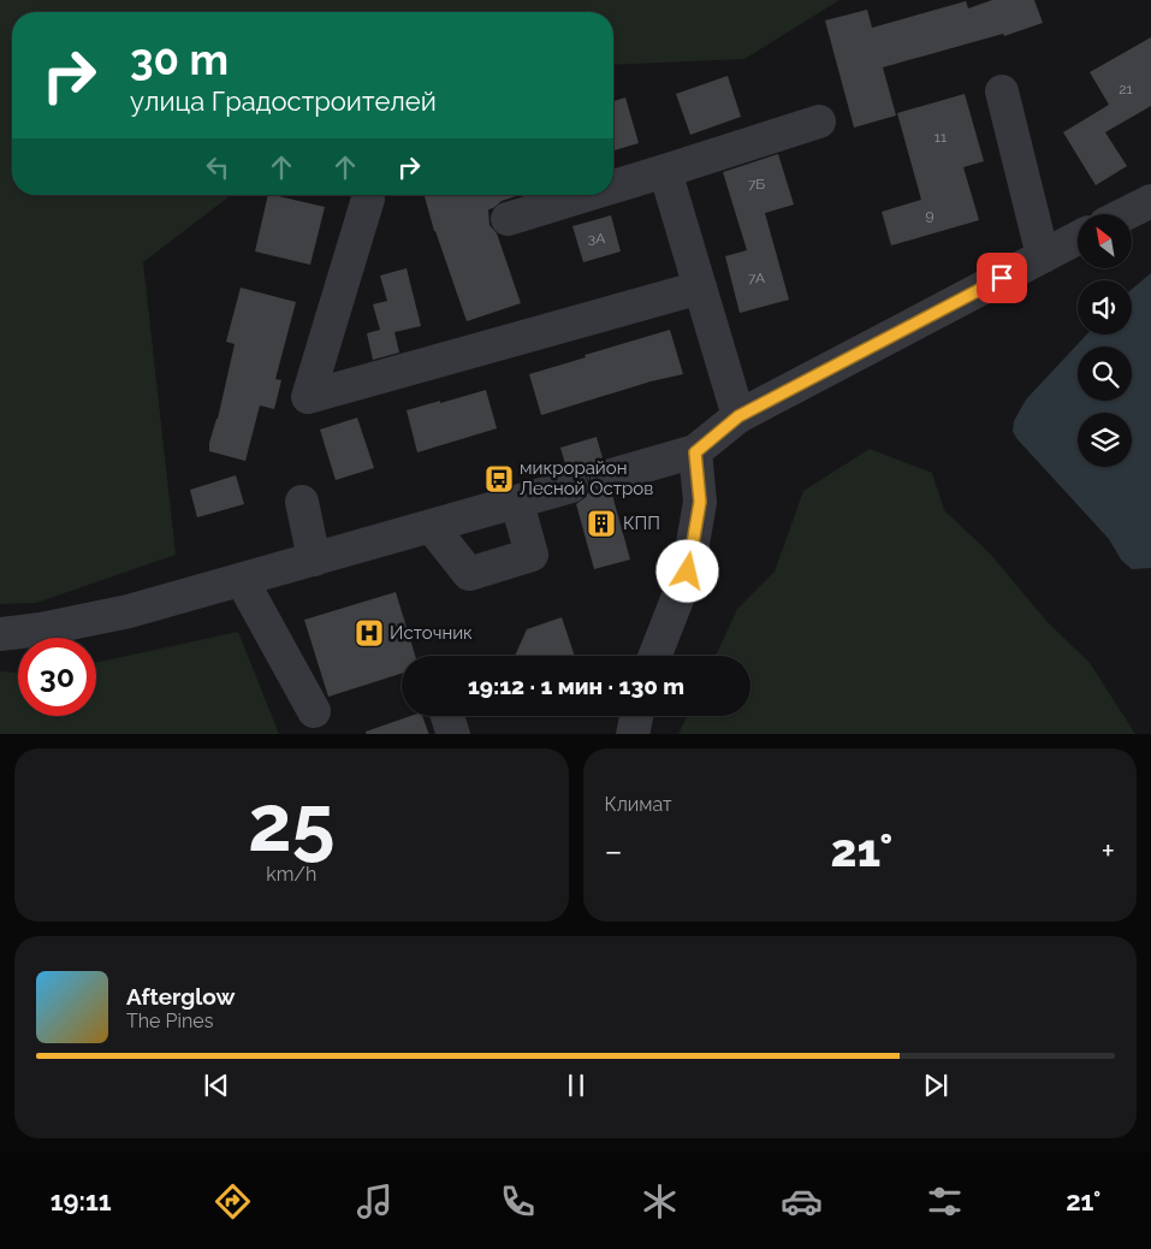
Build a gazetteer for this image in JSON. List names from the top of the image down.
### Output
{
  "places": {
    "bus stop": ["микрорайон Лесной Остров"],
    "building": ["КПП"],
    "hospital": ["Источник"]
  },
  "house_numbers": [
    "21",
    "11",
    "7Б",
    "9",
    "3А",
    "7А"
  ],
  "north": "top left",
  "page": {
    "turn": ["30 m", "улица Градостроителей"],
    "limit": "30",
    "trip": "19:12 · 1 мин · 130 m",
    "tile": [
      ["25", "km/h"],
      "Климат"
    ],
    "heat": ["−", "21°", "+"],
    "song": ["Afterglow", "The Pines"],
    "tabs": ["19:11", "21°"]
  }
}
